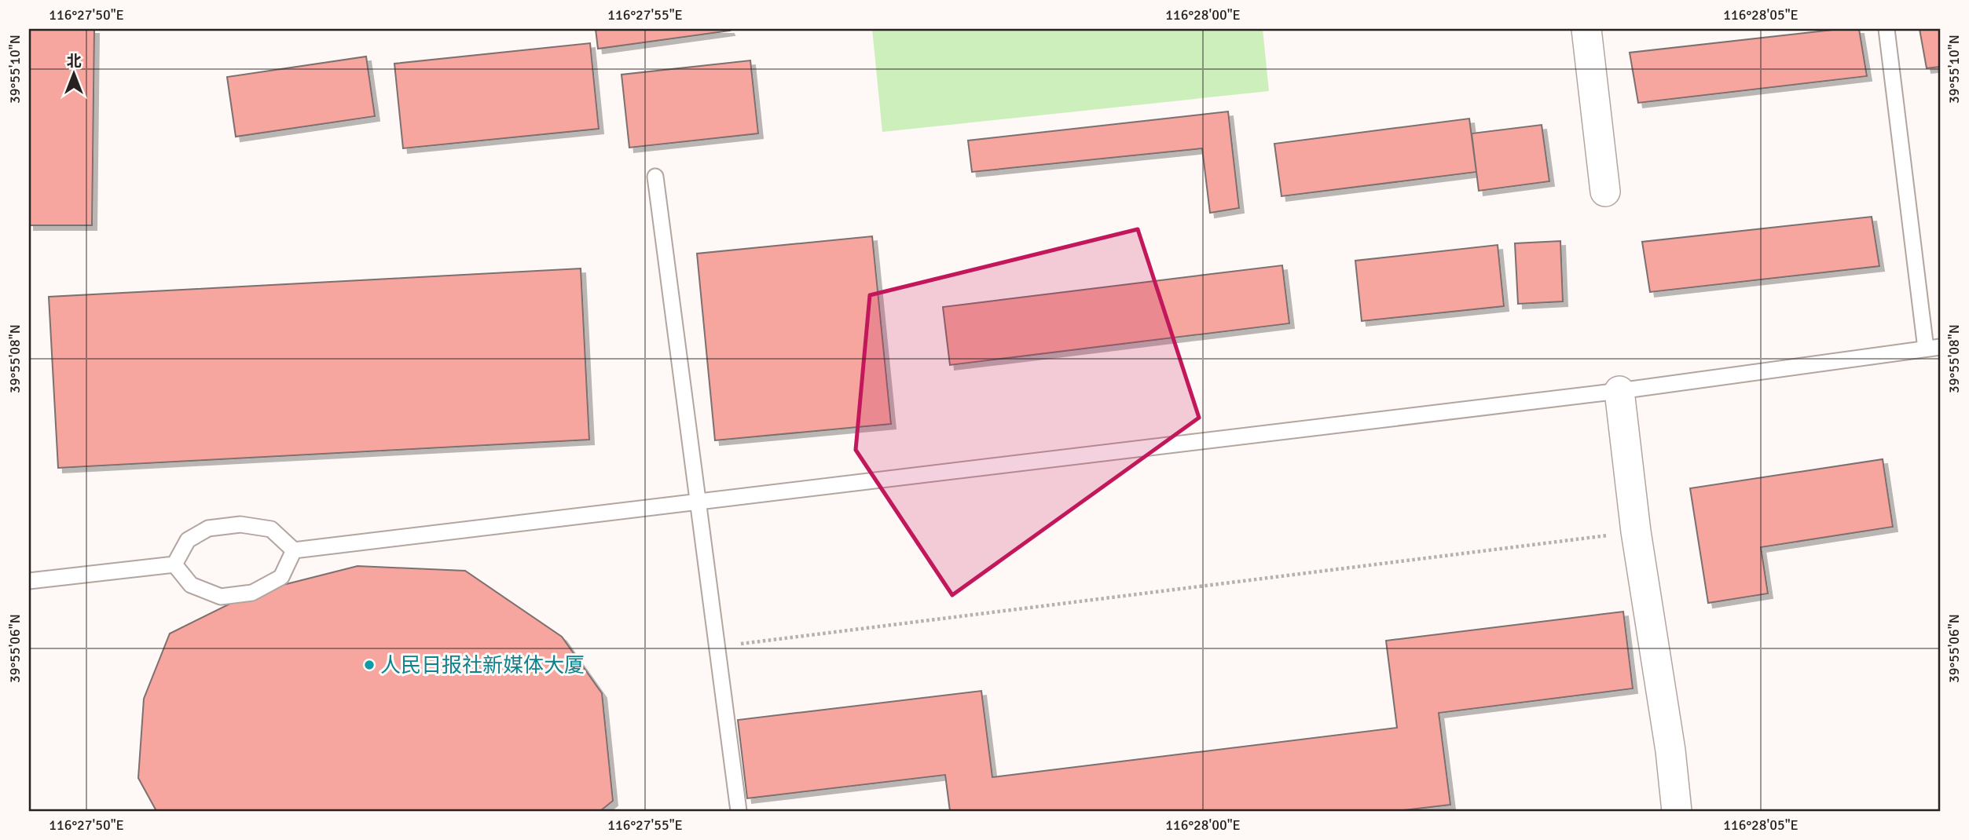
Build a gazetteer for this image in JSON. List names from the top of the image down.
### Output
{
  "places": ["人民日报社新媒体大厦"],
  "north": "top",
  "coordinates": [
    "116°27'50\"E",
    "116°27'55\"E",
    "116°28'00\"E",
    "116°28'05\"E",
    "39°55'10\"N",
    "39°55'08\"N",
    "39°55'06\"N"
  ]
}
